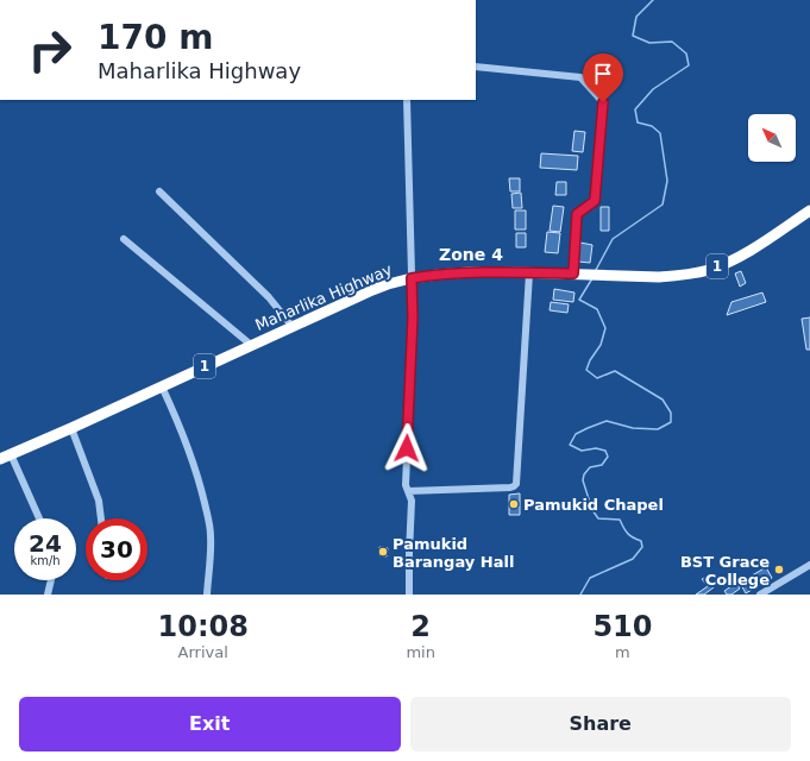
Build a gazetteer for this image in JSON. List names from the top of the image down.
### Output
{
  "streets": {
    "highway": ["1", "Maharlika Highway"]
  },
  "districts": ["Zone 4"],
  "places": ["Pamukid Chapel", "Pamukid Barangay Hall", "BST Grace College"],
  "north": "top left",
  "page": {
    "turn": ["170 m", "Maharlika Highway"],
    "speed": "24 km/h",
    "limit": "30",
    "eta": [
      "10:08",
      "Arrival",
      "2",
      "min",
      "510",
      "m"
    ],
    "buttons": ["Exit", "Share"]
  }
}
